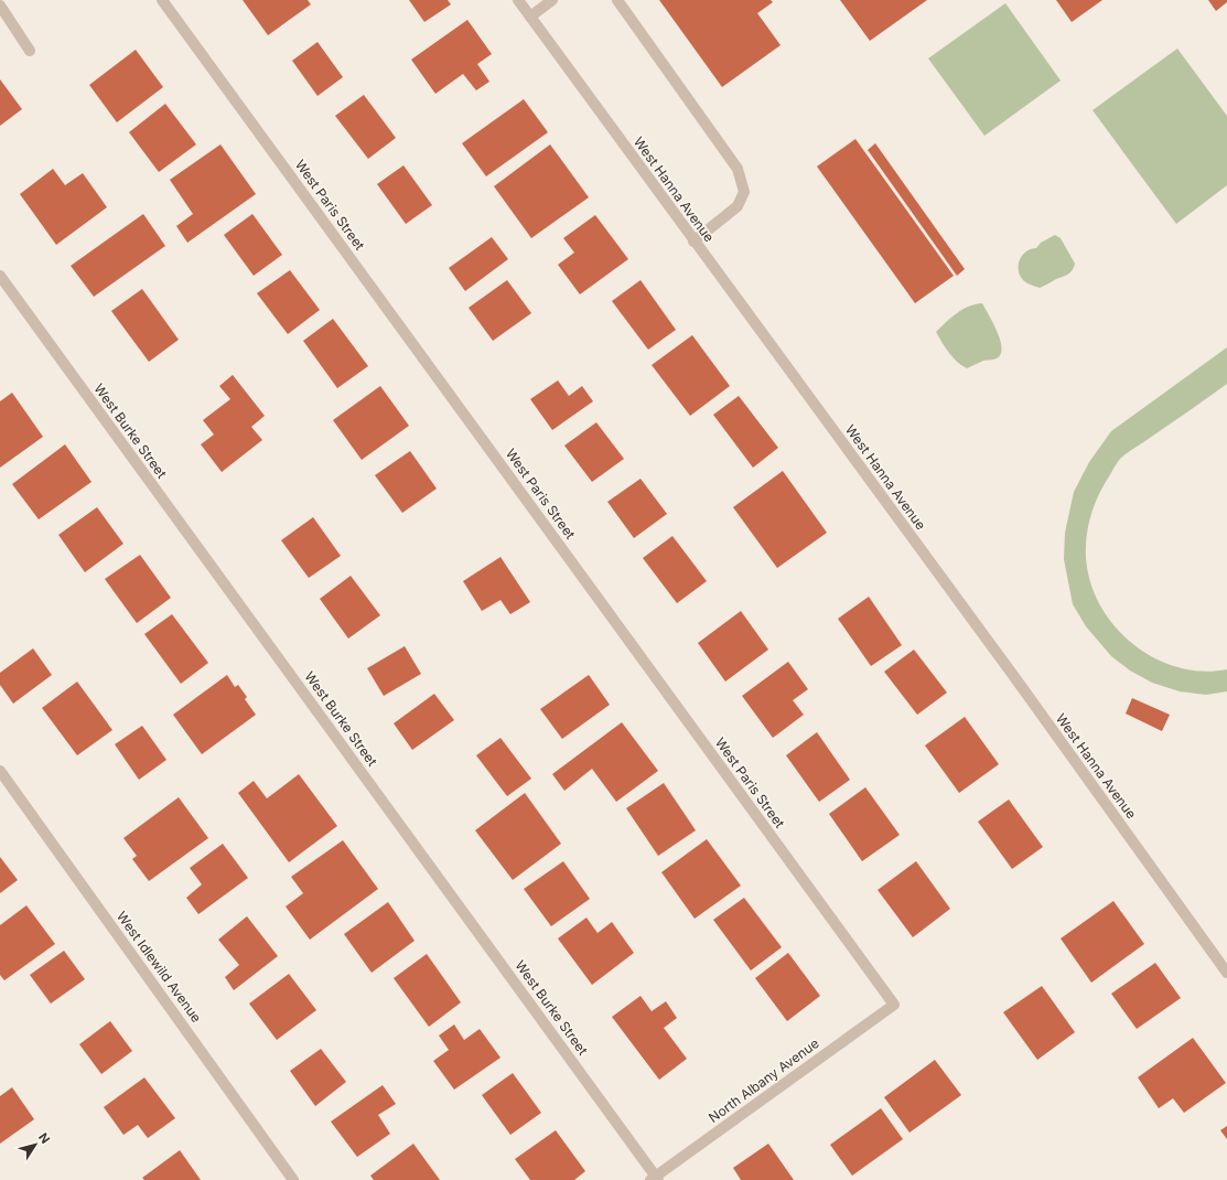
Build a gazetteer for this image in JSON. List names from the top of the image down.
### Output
{
  "streets": {
    "street": [
      "West Hanna Avenue",
      "West Paris Street",
      "West Burke Street",
      "West Idlewild Avenue",
      "North Albany Avenue"
    ]
  },
  "crossings": [
    ["West Paris Street", "North Albany Avenue"],
    ["West Burke Street", "North Albany Avenue"]
  ],
  "north": "top right"
}
